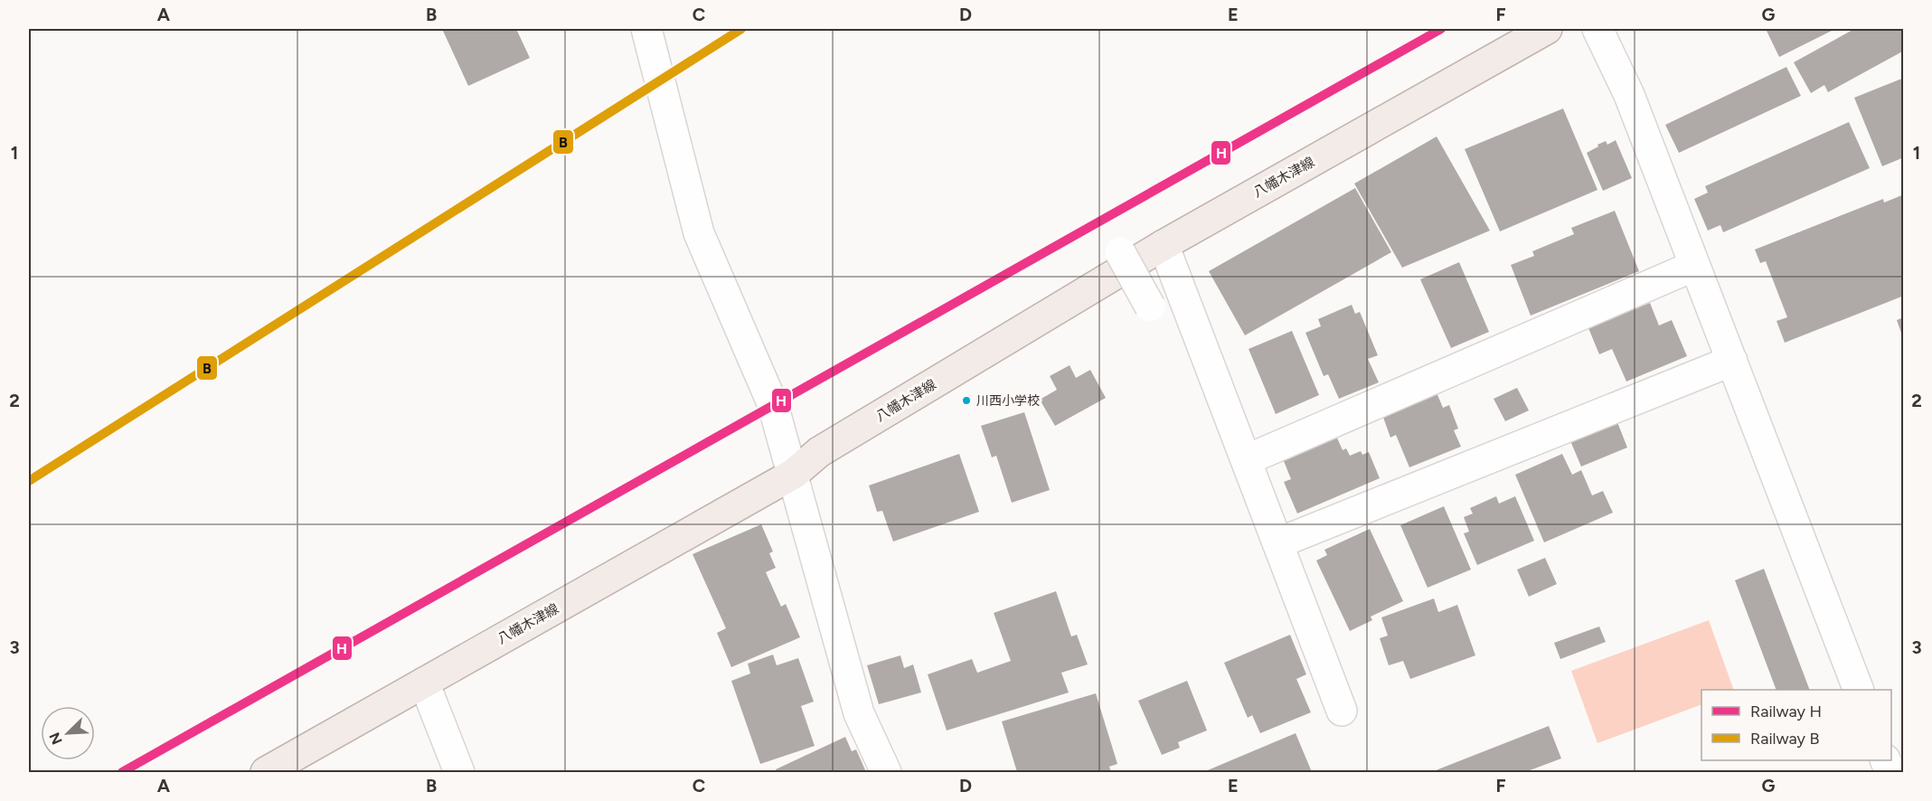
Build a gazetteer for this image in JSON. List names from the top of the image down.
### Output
{
  "streets": {
    "main road": ["八幡木津線"]
  },
  "places": ["川西小学校"],
  "lines": ["rail line H", "rail line B"],
  "legend": ["Railway H", "Railway B"],
  "north": "bottom left",
  "grid": {
    "columns": [
      "A",
      "B",
      "C",
      "D",
      "E",
      "F",
      "G"
    ],
    "rows": ["1", "2", "3"]
  }
}
